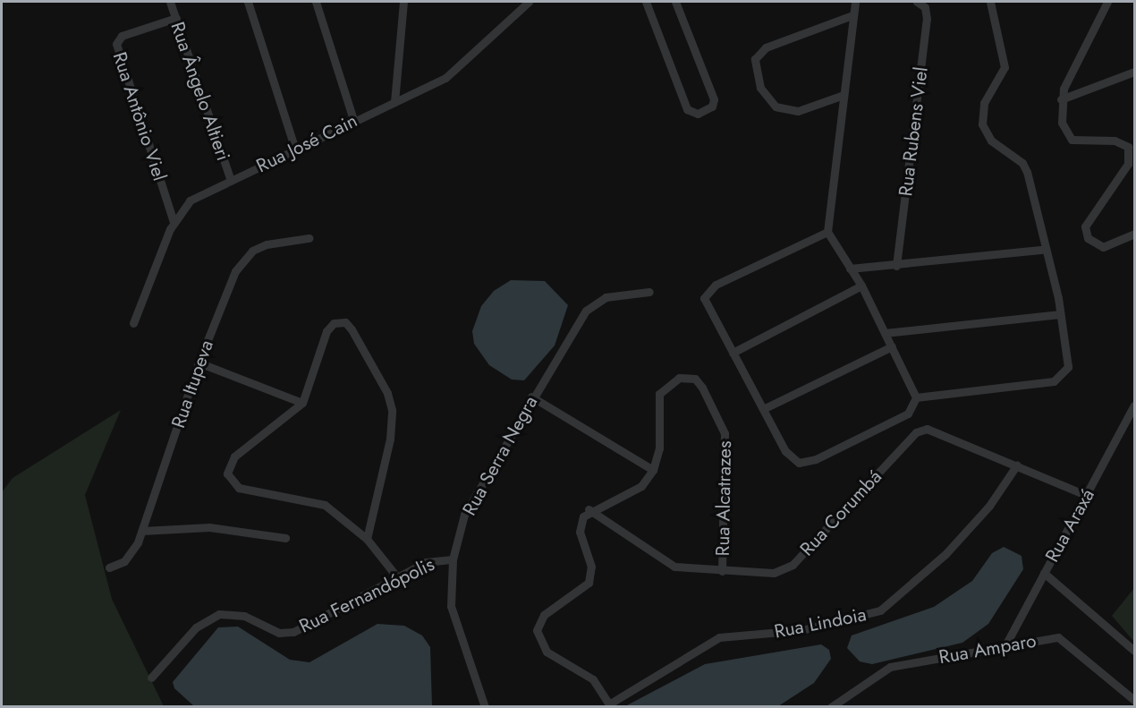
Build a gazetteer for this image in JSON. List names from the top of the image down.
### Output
{
  "streets": {
    "street": [
      "Rua Ângelo Altieri",
      "Rua Antônio Viel",
      "Rua Rubens Viel",
      "Rua José Cain",
      "Rua Itupeva",
      "Rua Serra Negra",
      "Rua Alcatrazes",
      "Rua Corumbá",
      "Rua Araxá",
      "Rua Fernandópolis",
      "Rua Lindoia",
      "Rua Amparo"
    ]
  },
  "crossings": [
    ["Rua Ângelo Altieri", "Rua Antônio Viel"],
    ["Rua Ângelo Altieri", "Rua José Cain"],
    ["Rua Antônio Viel", "Rua José Cain"],
    ["Rua Serra Negra", "Rua Fernandópolis"],
    ["Rua Alcatrazes", "Rua Corumbá"],
    ["Rua Corumbá", "Rua Araxá"],
    ["Rua Corumbá", "Rua Lindoia"],
    ["Rua Araxá", "Rua Amparo"]
  ]
}
